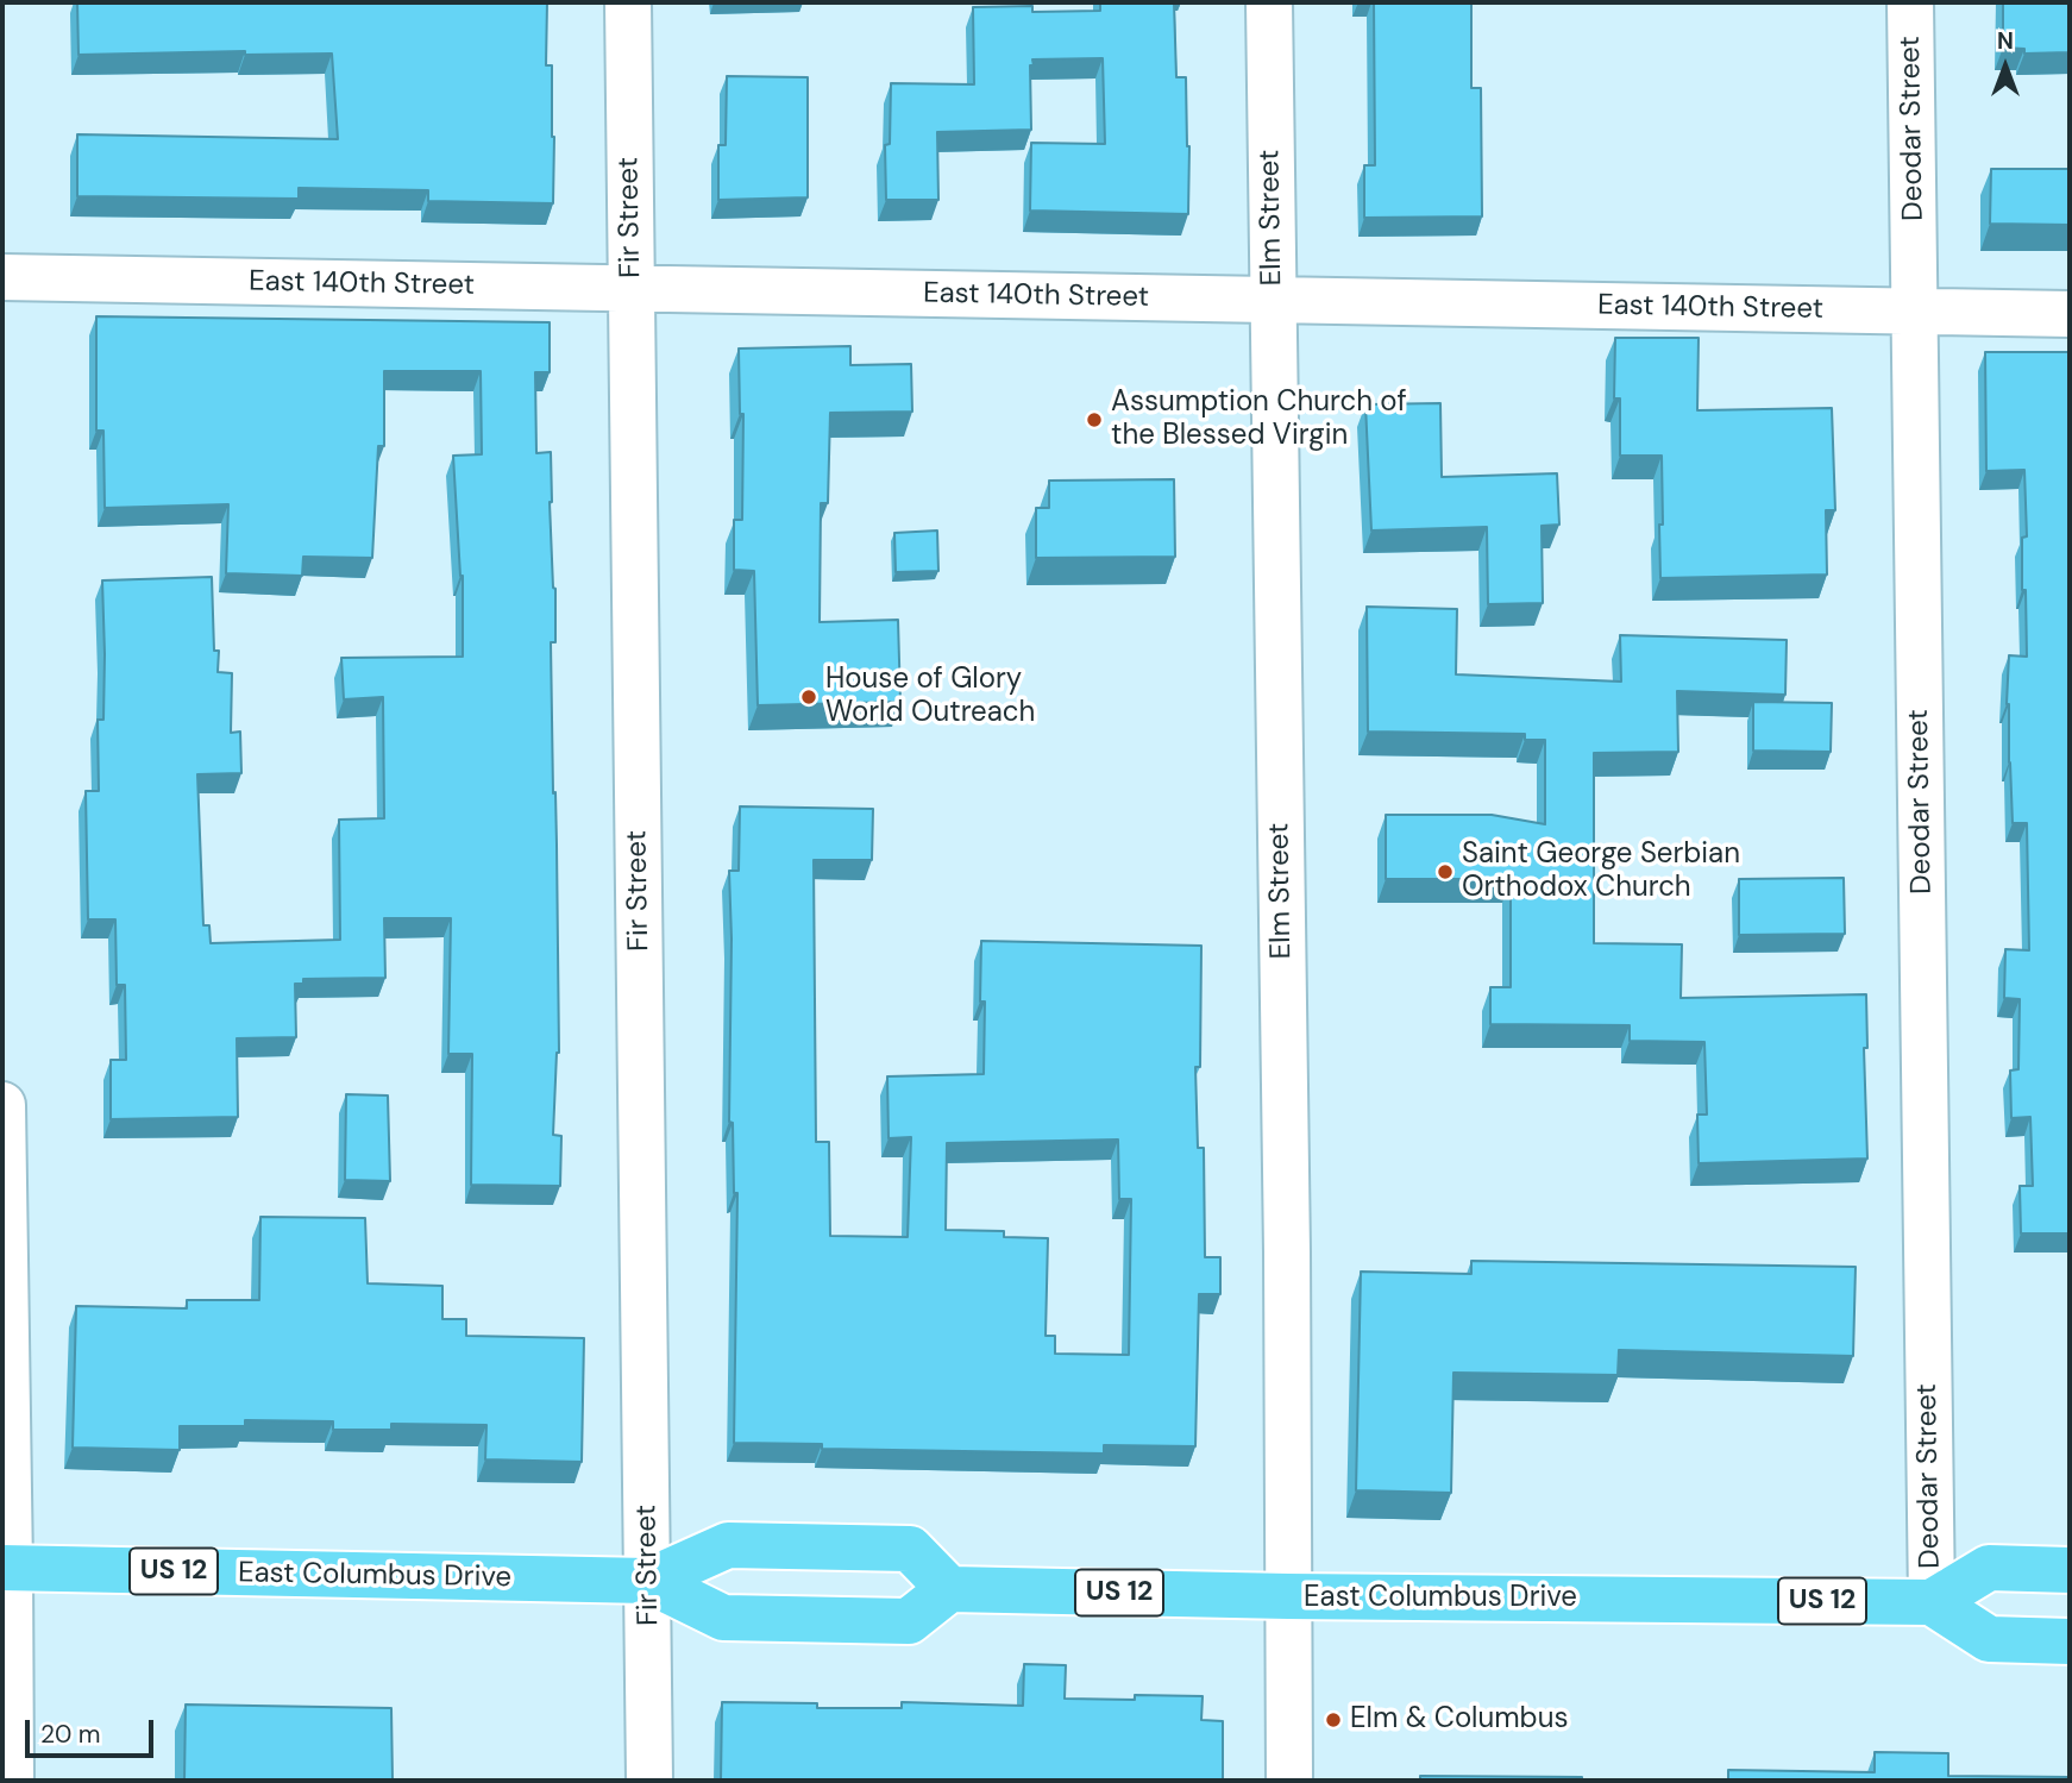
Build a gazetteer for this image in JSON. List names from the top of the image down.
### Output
{
  "streets": {
    "main road": ["US 12", "East Columbus Drive"],
    "street": [
      "Deodar Street",
      "Fir Street",
      "Elm Street",
      "East 140th Street"
    ]
  },
  "crossings": [
    ["Deodar Street", "East 140th Street"],
    ["Deodar Street", "East Columbus Drive"],
    ["Fir Street", "East 140th Street"],
    ["Fir Street", "East Columbus Drive"],
    ["Elm Street", "East 140th Street"],
    ["Elm Street", "East Columbus Drive"]
  ],
  "places": [
    "Assumption Church of the Blessed Virgin",
    "House of Glory World Outreach",
    "Saint George Serbian Orthodox Church",
    "Elm & Columbus"
  ],
  "scale_bar": "20 m",
  "north": "top"
}
